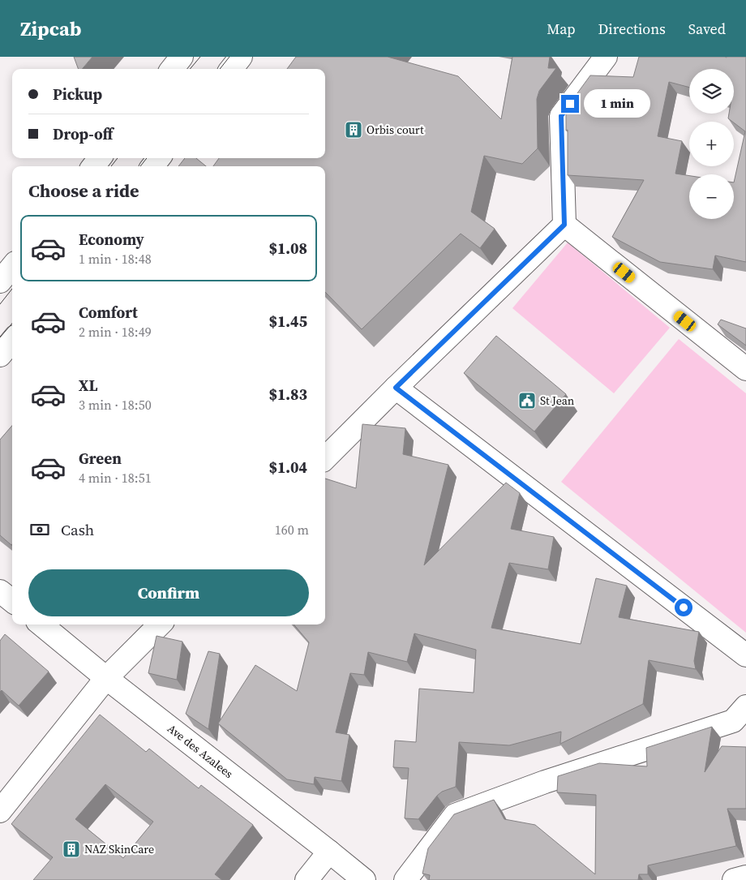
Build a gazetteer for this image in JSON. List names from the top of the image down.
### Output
{
  "streets": {
    "street": ["Ave des Azalees"]
  },
  "places": {
    "building": ["Orbis court", "NAZ SkinCare"],
    "public building": ["St Jean"]
  },
  "page": {
    "header": "Zipcab",
    "nav": ["Map", "Directions", "Saved"],
    "map_buttons": ["+", "−"],
    "banner": ["Pickup", "Drop-off"],
    "bubble": "1 min",
    "heading": "Choose a ride",
    "list": [
      {
        "name": "Economy",
        "note": "1 min · 18:48",
        "value": "$1.08"
      },
      {
        "name": "Comfort",
        "note": "2 min · 18:49",
        "value": "$1.45"
      },
      {
        "name": "XL",
        "note": "3 min · 18:50",
        "value": "$1.83"
      },
      {
        "name": "Green",
        "note": "4 min · 18:51",
        "value": "$1.04"
      }
    ],
    "pay": ["Cash", "160 m"],
    "buttons": "Confirm"
  }
}
